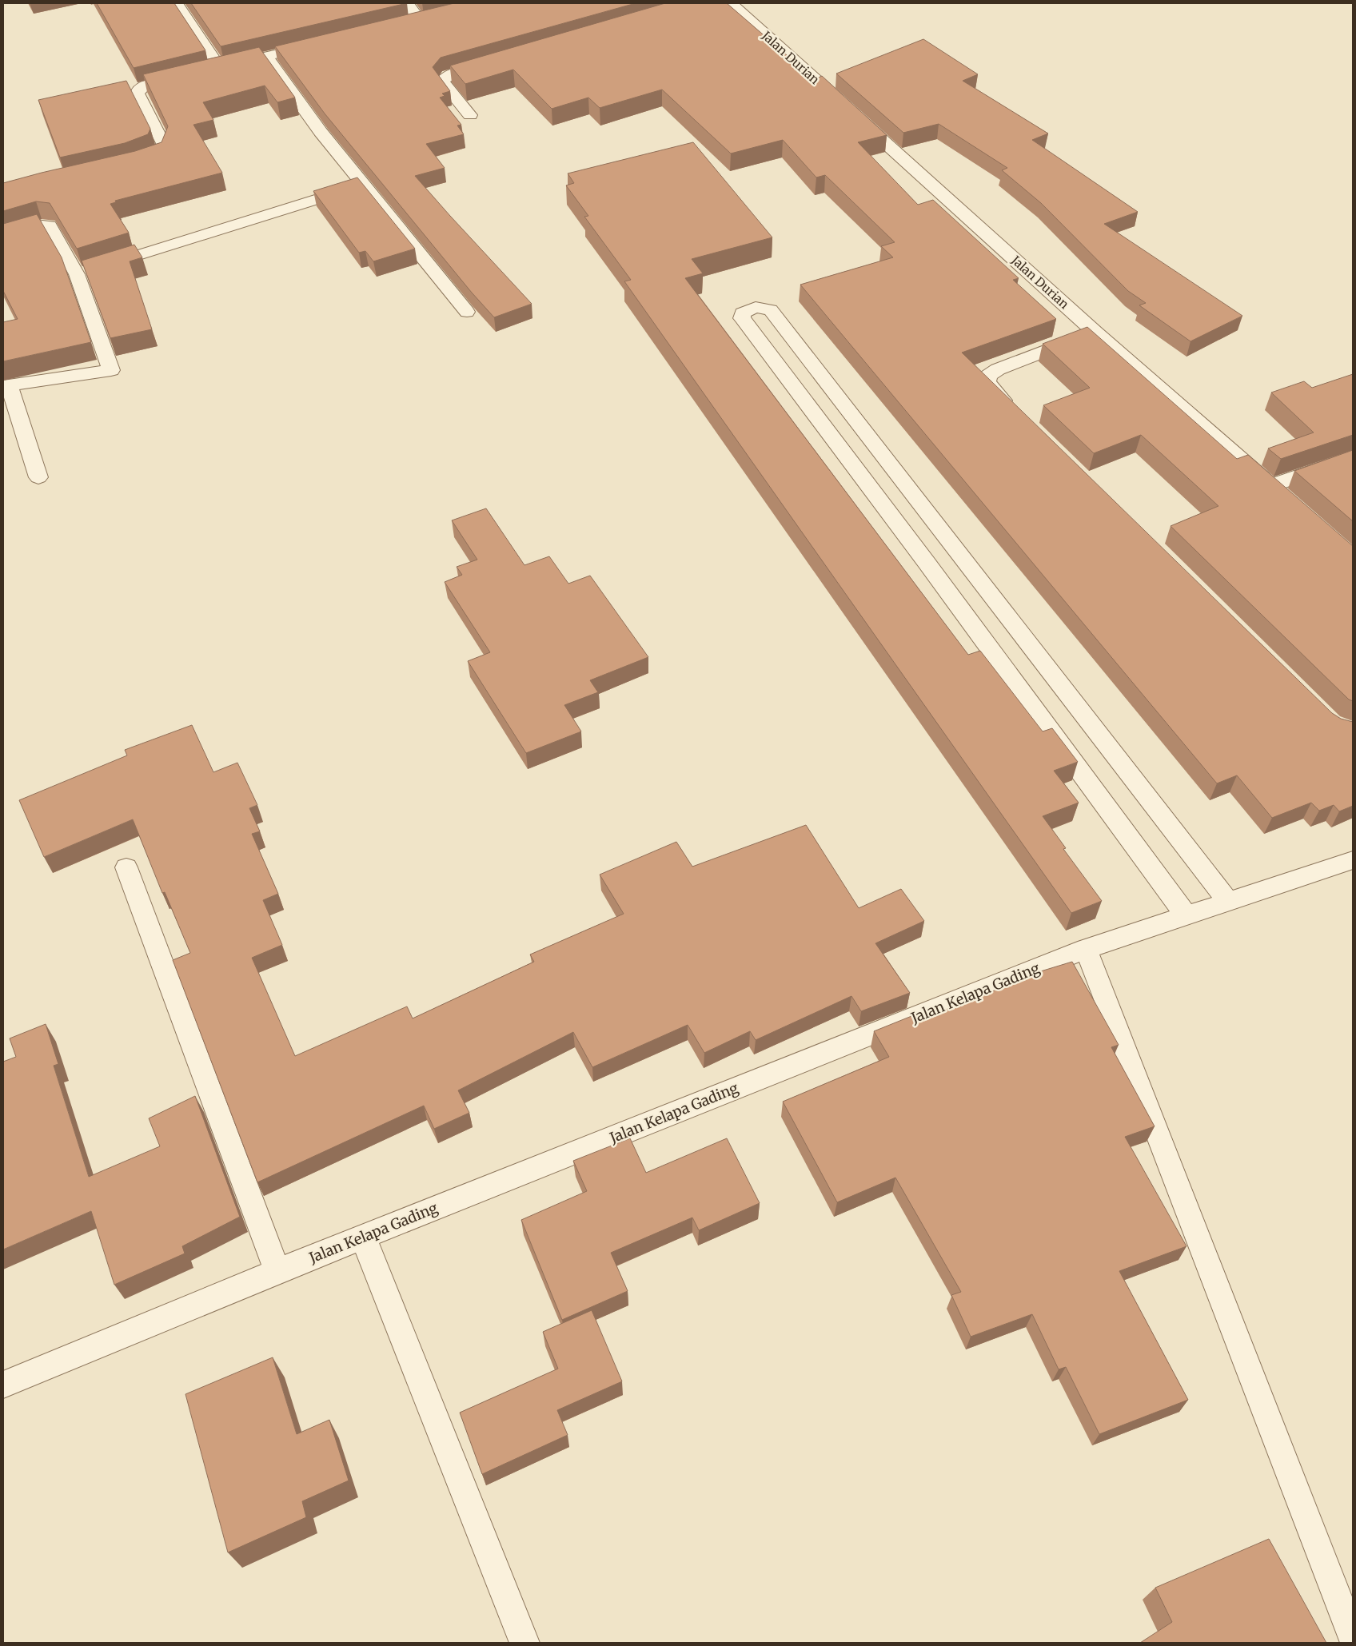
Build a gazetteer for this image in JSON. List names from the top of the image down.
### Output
{
  "streets": {
    "street": ["Jalan Durian", "Jalan Kelapa Gading"]
  }
}
